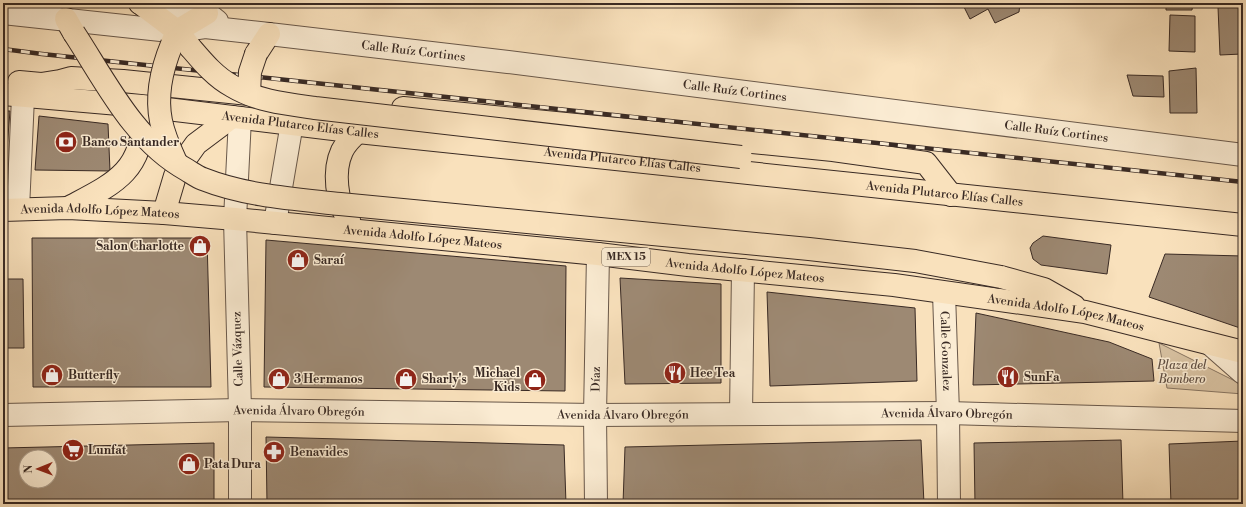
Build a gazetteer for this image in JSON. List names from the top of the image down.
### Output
{
  "streets": {
    "highway": ["Avenida Plutarco Elías Calles", "Avenida Adolfo López Mateos", "MEX 15"],
    "street": [
      "Calle Ruíz Cortines",
      "Calle Vázquez",
      "Calle Gonzalez",
      "Díaz",
      "Avenida Álvaro Obregón"
    ]
  },
  "crossings": [
    ["Avenida Plutarco Elías Calles", "Calle Vázquez"],
    ["Avenida Adolfo López Mateos", "Calle Vázquez"],
    ["Avenida Adolfo López Mateos", "Calle Gonzalez"],
    ["Avenida Adolfo López Mateos", "Díaz"],
    ["Calle Vázquez", "Avenida Álvaro Obregón"],
    ["Calle Gonzalez", "Avenida Álvaro Obregón"],
    ["Díaz", "Avenida Álvaro Obregón"]
  ],
  "parks": ["Plaza del Bombero"],
  "places": {
    "bank": ["Banco Santander"],
    "shop": [
      "Salon Charlotte",
      "Saraí",
      "Butterfly",
      "3 Hermanos",
      "Sharly's",
      "Michael Kids",
      "Pata Dura"
    ],
    "restaurant": ["Hee Tea", "SunFa"],
    "supermarket": ["Lunfat"],
    "pharmacy": ["Benavides"]
  },
  "north": "left"
}
